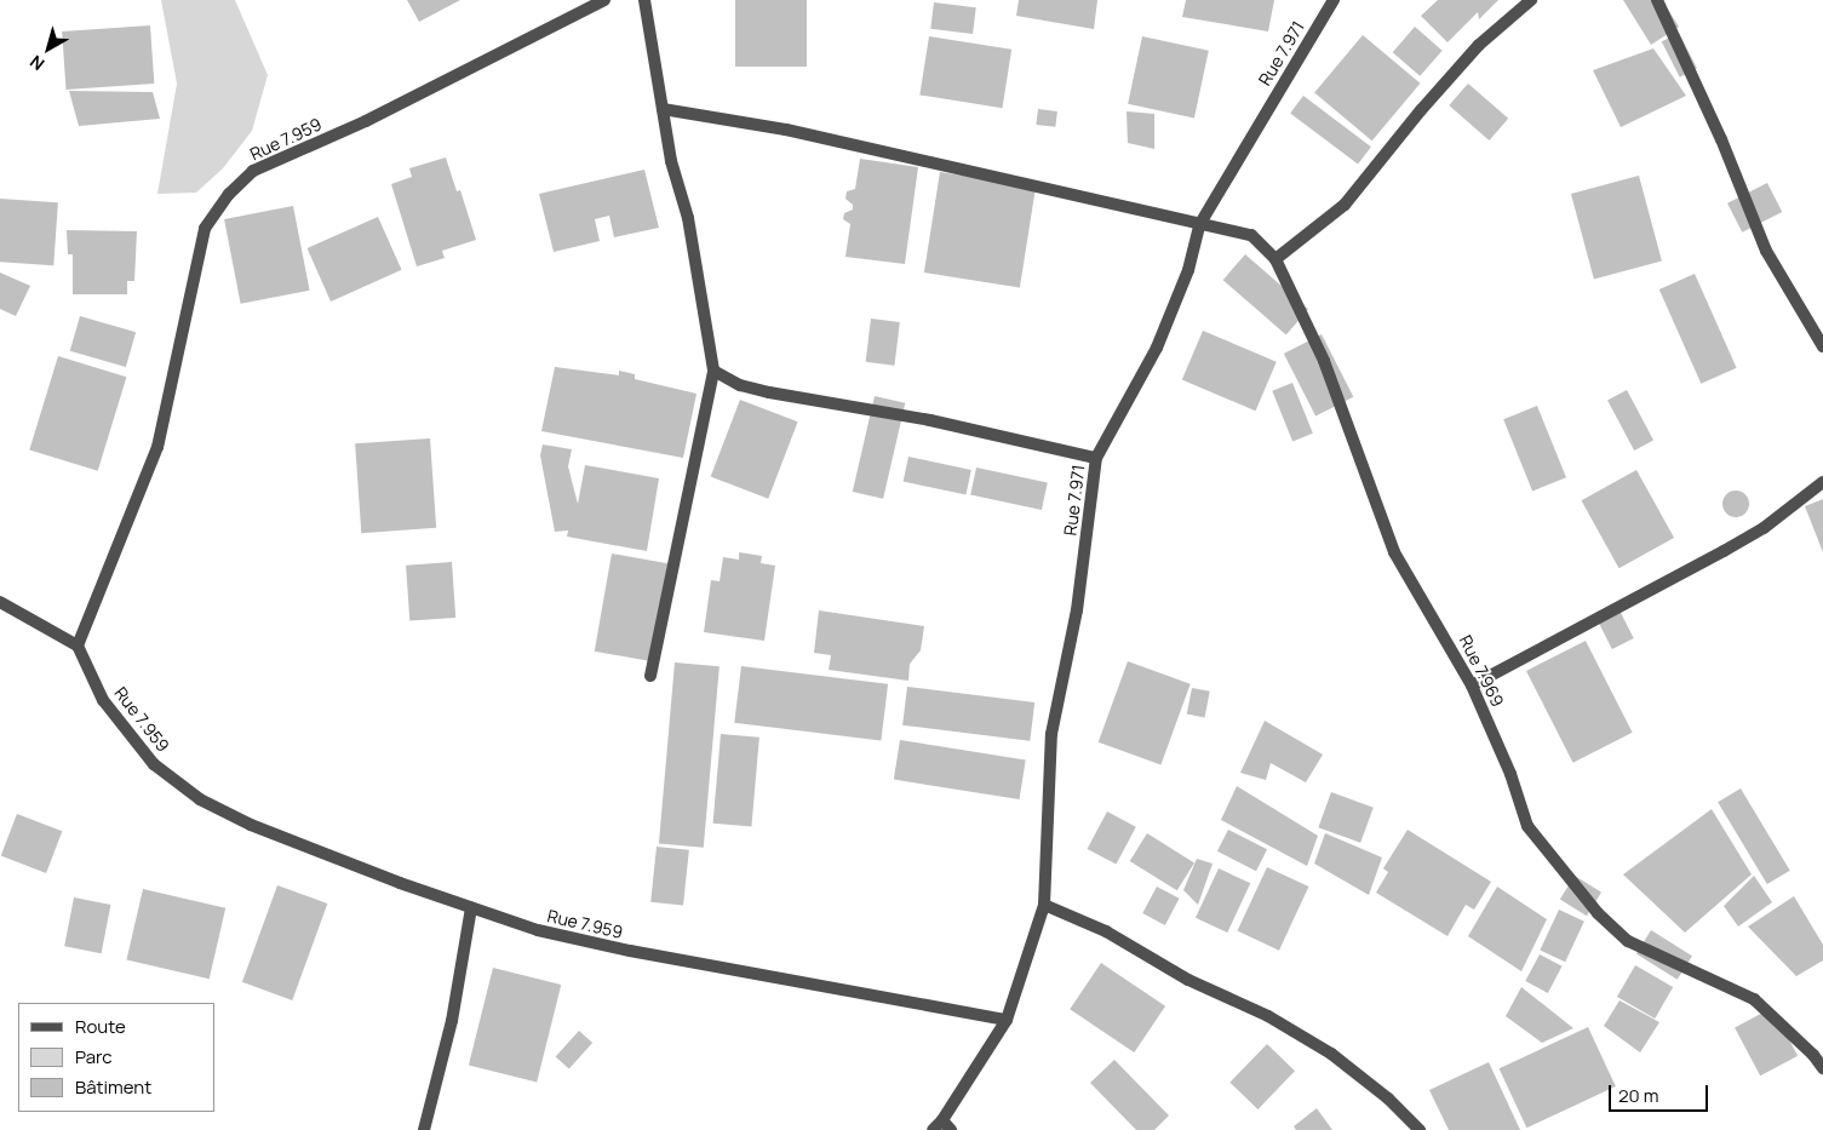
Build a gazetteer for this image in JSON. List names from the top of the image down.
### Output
{
  "streets": {
    "street": ["Rue 7.971", "Rue 7.959", "Rue 7.969"]
  },
  "crossings": [
    ["Rue 7.971", "Rue 7.959"],
    ["Rue 7.971", "Rue 7.969"]
  ],
  "legend": ["Route", "Parc", "Bâtiment"],
  "scale_bar": "20 m",
  "north": "bottom left"
}
